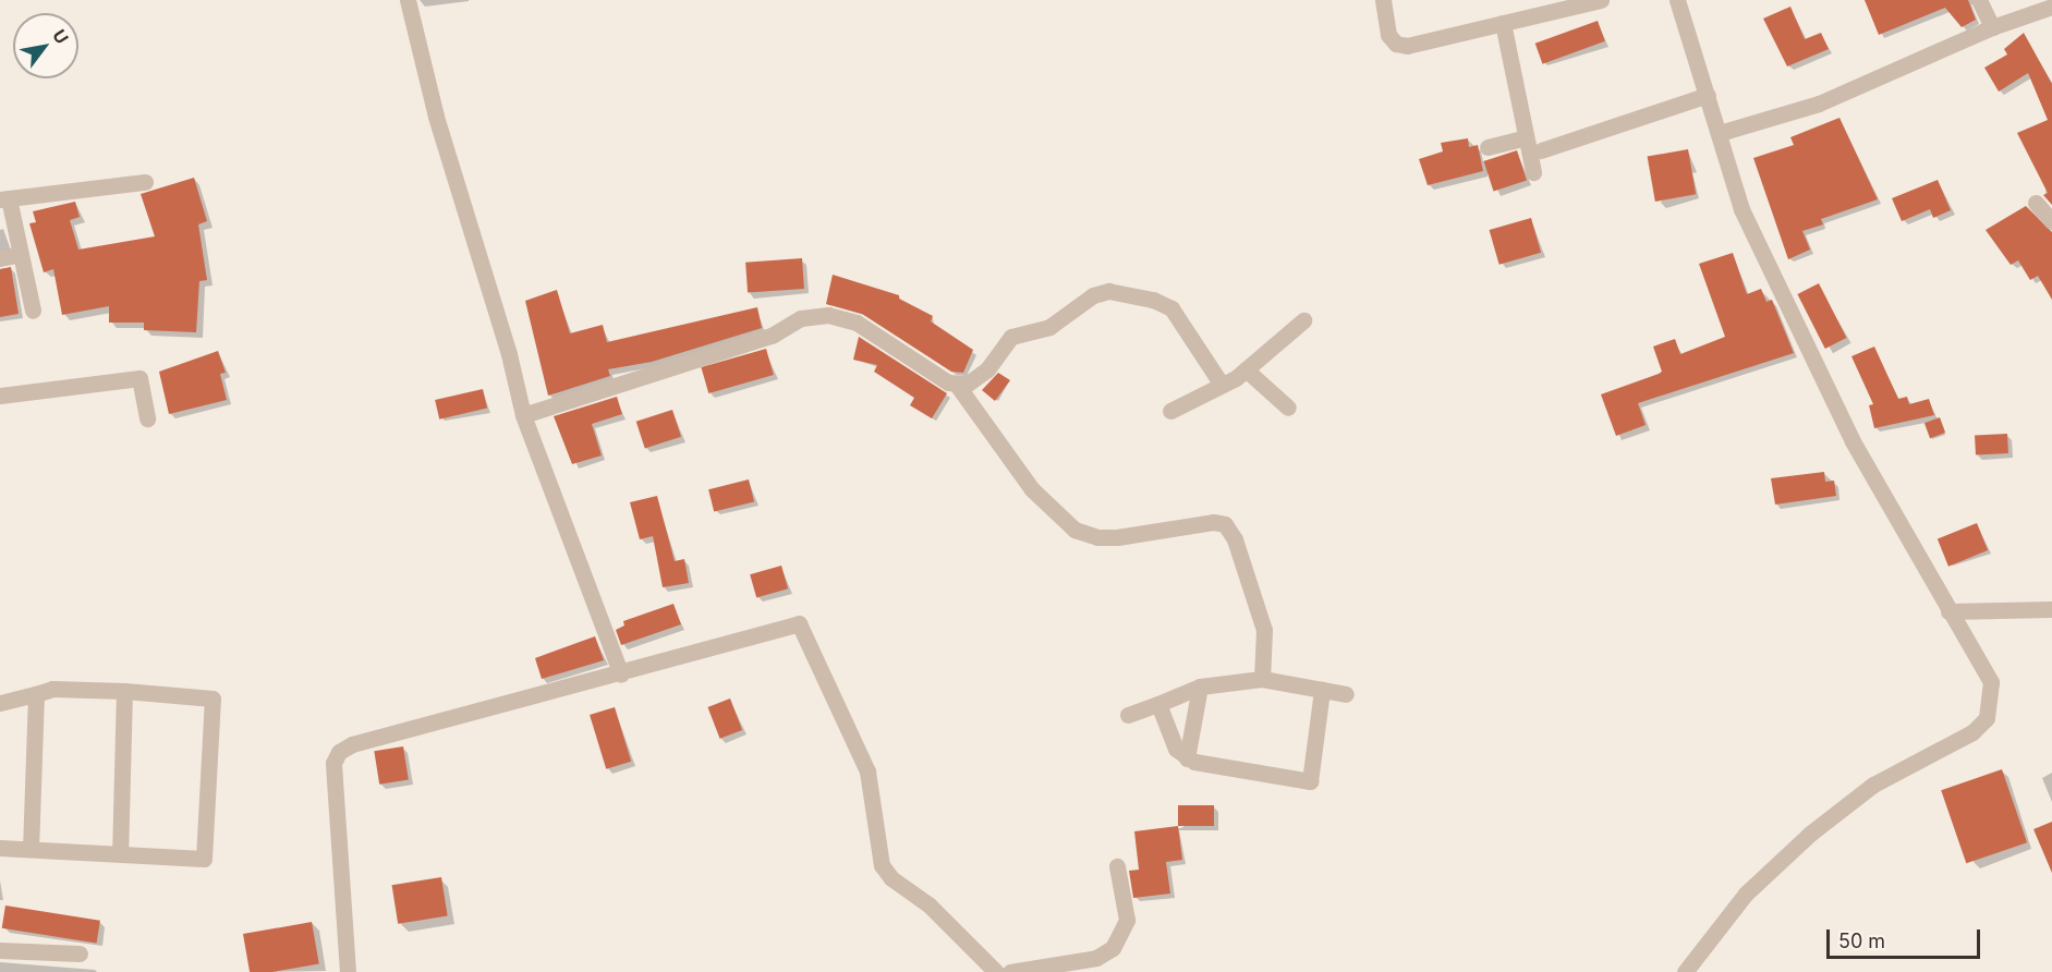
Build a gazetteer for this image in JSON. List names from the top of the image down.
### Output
{
  "scale_bar": "50 m",
  "north": "top right"
}
